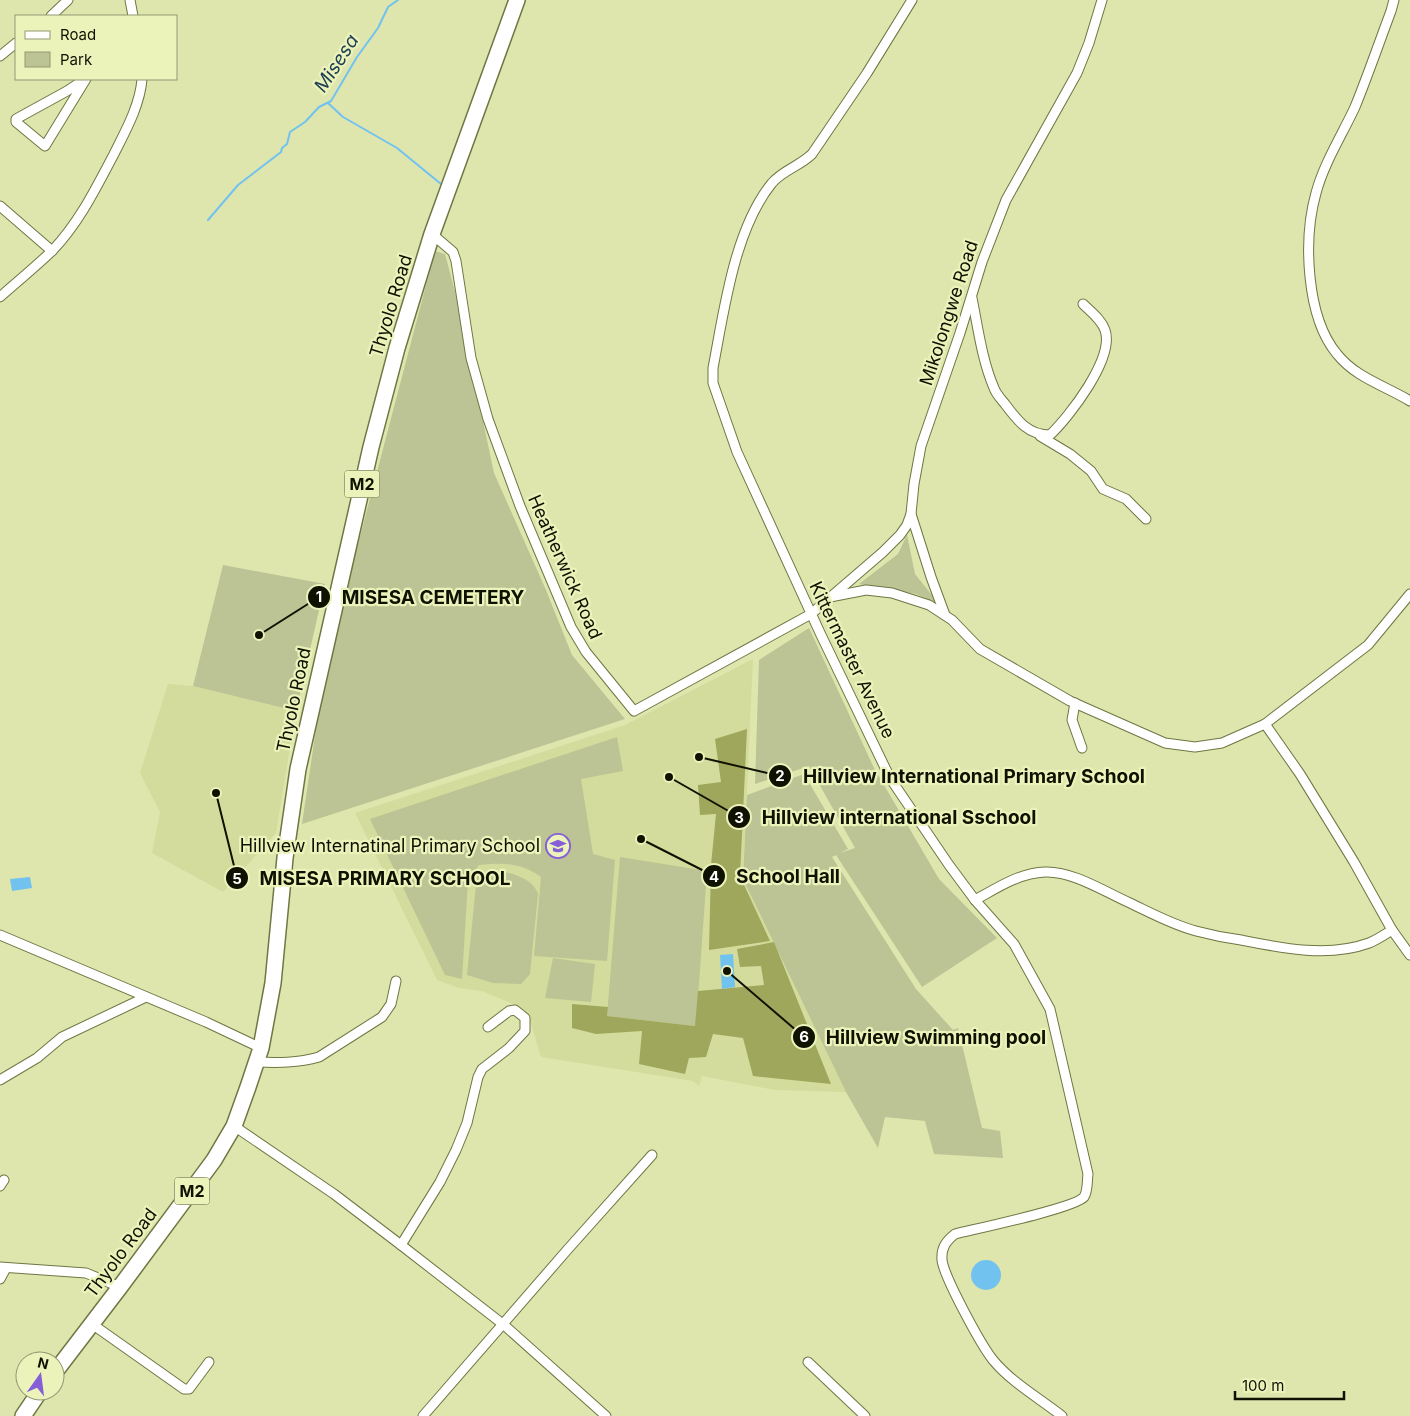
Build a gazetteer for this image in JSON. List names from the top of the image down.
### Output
{
  "streets": {
    "highway": ["Thyolo Road", "M2"],
    "street": ["Mikolongwe Road", "Heatherwick Road", "Kittermaster Avenue"]
  },
  "crossings": [
    ["Thyolo Road", "Heatherwick Road"],
    ["Mikolongwe Road", "Heatherwick Road"],
    ["Mikolongwe Road", "Kittermaster Avenue"],
    ["Heatherwick Road", "Kittermaster Avenue"]
  ],
  "water": ["Misesa"],
  "places": {
    "other": [
      "MISESA CEMETERY",
      "Hillview International Primary School",
      "Hillview international Sschool",
      "MISESA PRIMARY SCHOOL",
      "School Hall",
      "Hillview Swimming pool"
    ],
    "school or university": ["Hillview Internatinal Primary School"]
  },
  "legend": ["Road", "Park"],
  "scale_bar": "100 m",
  "north": "top"
}
